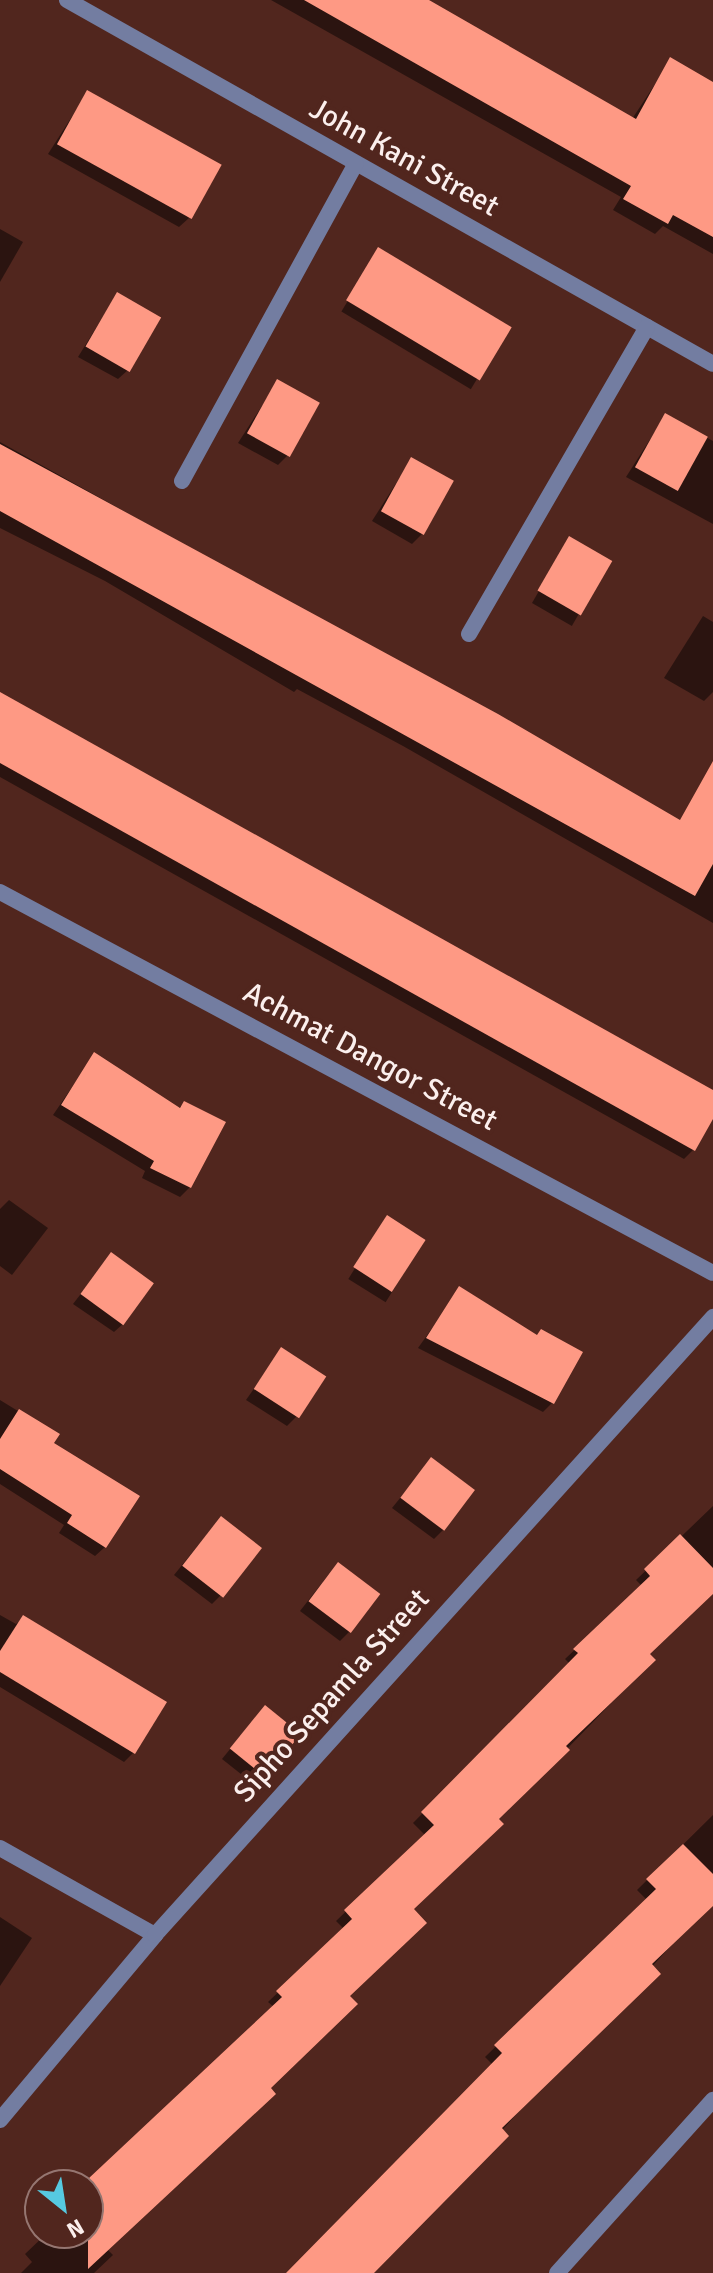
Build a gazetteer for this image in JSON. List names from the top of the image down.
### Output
{
  "streets": {
    "street": ["John Kani Street", "Achmat Dangor Street", "Sipho Sepamla Street"]
  },
  "north": "bottom right"
}
